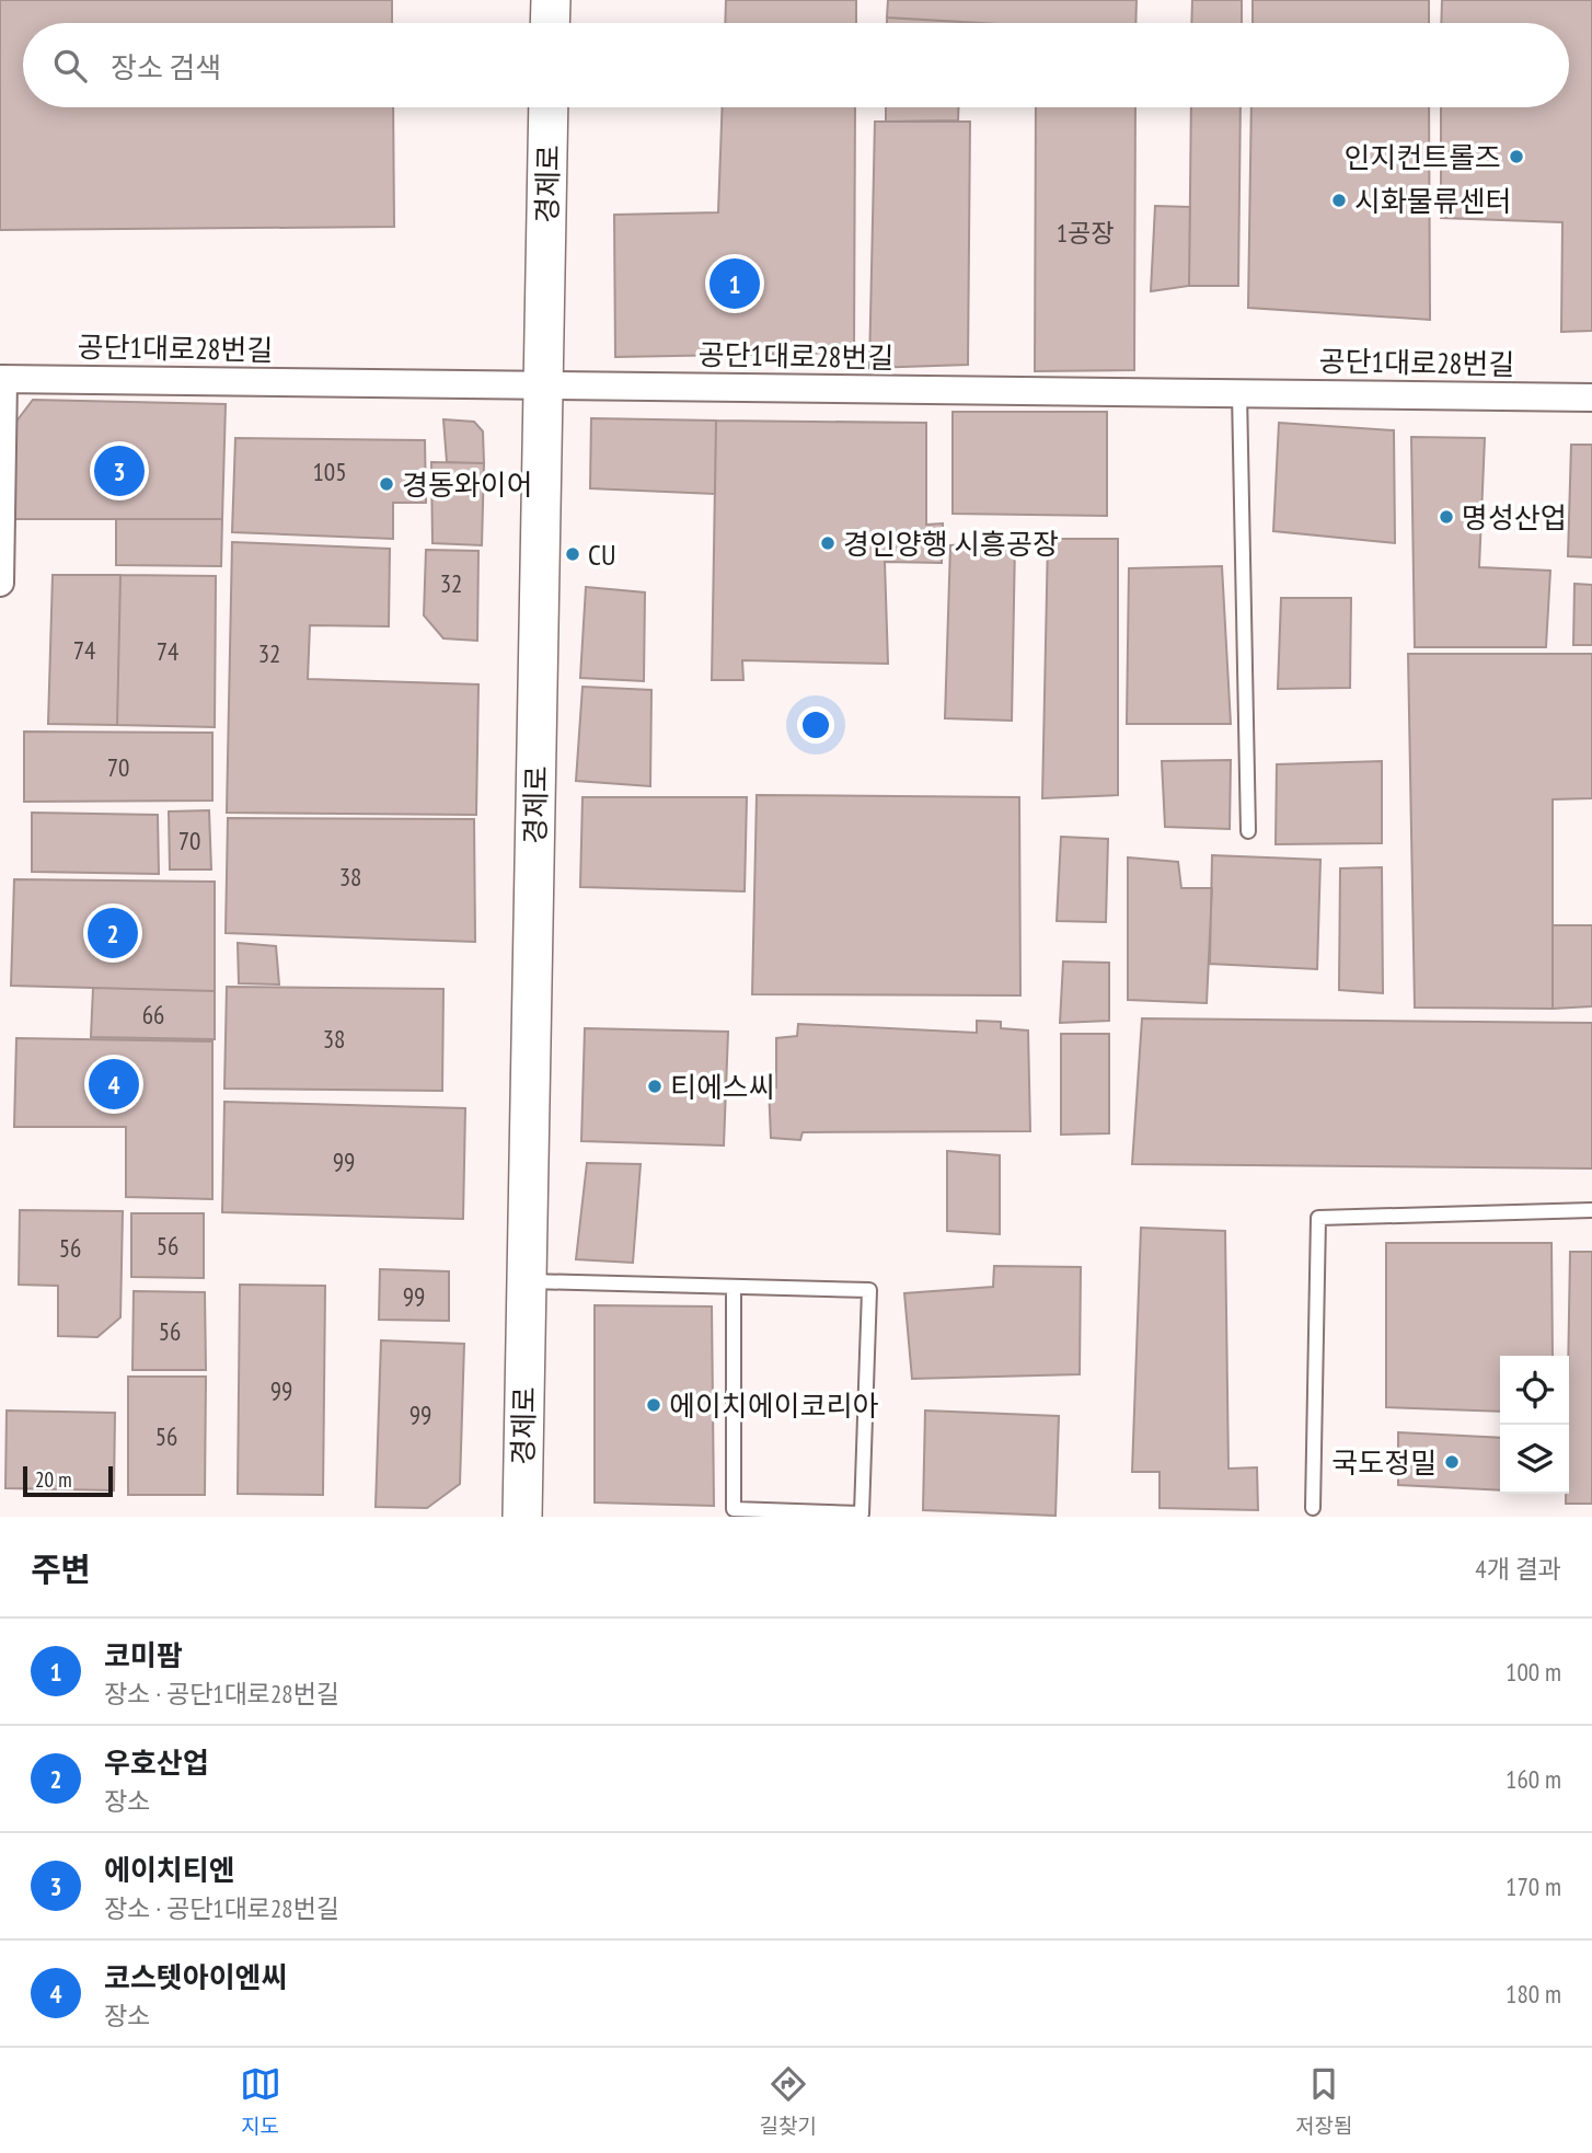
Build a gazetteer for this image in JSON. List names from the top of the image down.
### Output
{
  "streets": {
    "street": ["경제로", "공단1대로28번길"]
  },
  "crossings": [
    ["경제로", "공단1대로28번길"]
  ],
  "places": [
    "인지컨트롤즈",
    "시화물류센터",
    "경동와이어",
    "명성산업",
    "경인양행 시흥공장",
    "CU",
    "티에스씨",
    "에이치에이코리아",
    "국도정밀"
  ],
  "house_numbers": [
    "1공장",
    "105",
    "32",
    "74",
    "74",
    "32",
    "70",
    "70",
    "38",
    "66",
    "38",
    "99",
    "56",
    "56",
    "99",
    "56",
    "99",
    "99",
    "56"
  ],
  "scale_bar": "20 m",
  "page": {
    "search": "장소 검색",
    "pins": [
      "1",
      "3",
      "2",
      "4"
    ],
    "scale": "20 m",
    "heading": ["주변", "4개 결과"],
    "list": [
      {
        "mark": "1",
        "name": "코미팜",
        "note": "장소 · 공단1대로28번길",
        "value": "100 m"
      },
      {
        "mark": "2",
        "name": "우호산업",
        "note": "장소",
        "value": "160 m"
      },
      {
        "mark": "3",
        "name": "에이치티엔",
        "note": "장소 · 공단1대로28번길",
        "value": "170 m"
      },
      {
        "mark": "4",
        "name": "코스텟아이엔씨",
        "note": "장소",
        "value": "180 m"
      }
    ],
    "nav": ["지도", "길찾기", "저장됨"]
  }
}
